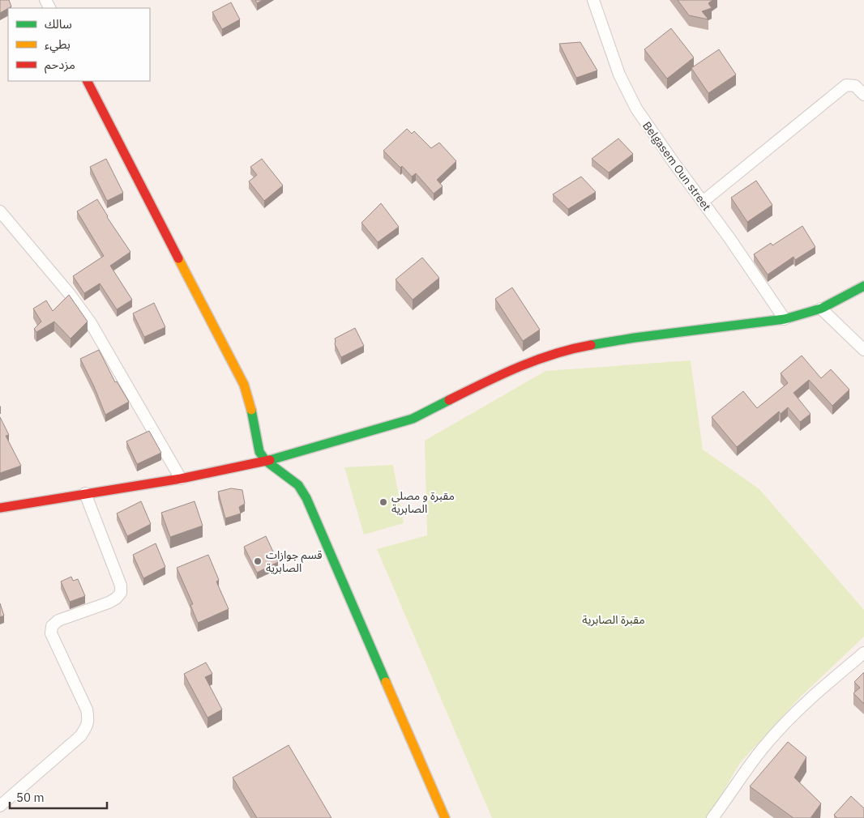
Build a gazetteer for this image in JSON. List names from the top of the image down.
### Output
{
  "streets": {
    "street": ["Belgasem Oun street"]
  },
  "parks": ["مقبرة الصابرية"],
  "places": ["مقبرة و مصلى الصابرية", "قسم جوازات الصابرية"],
  "legend": ["سالك", "بطيء", "مزدحم"],
  "scale_bar": "50 m"
}
